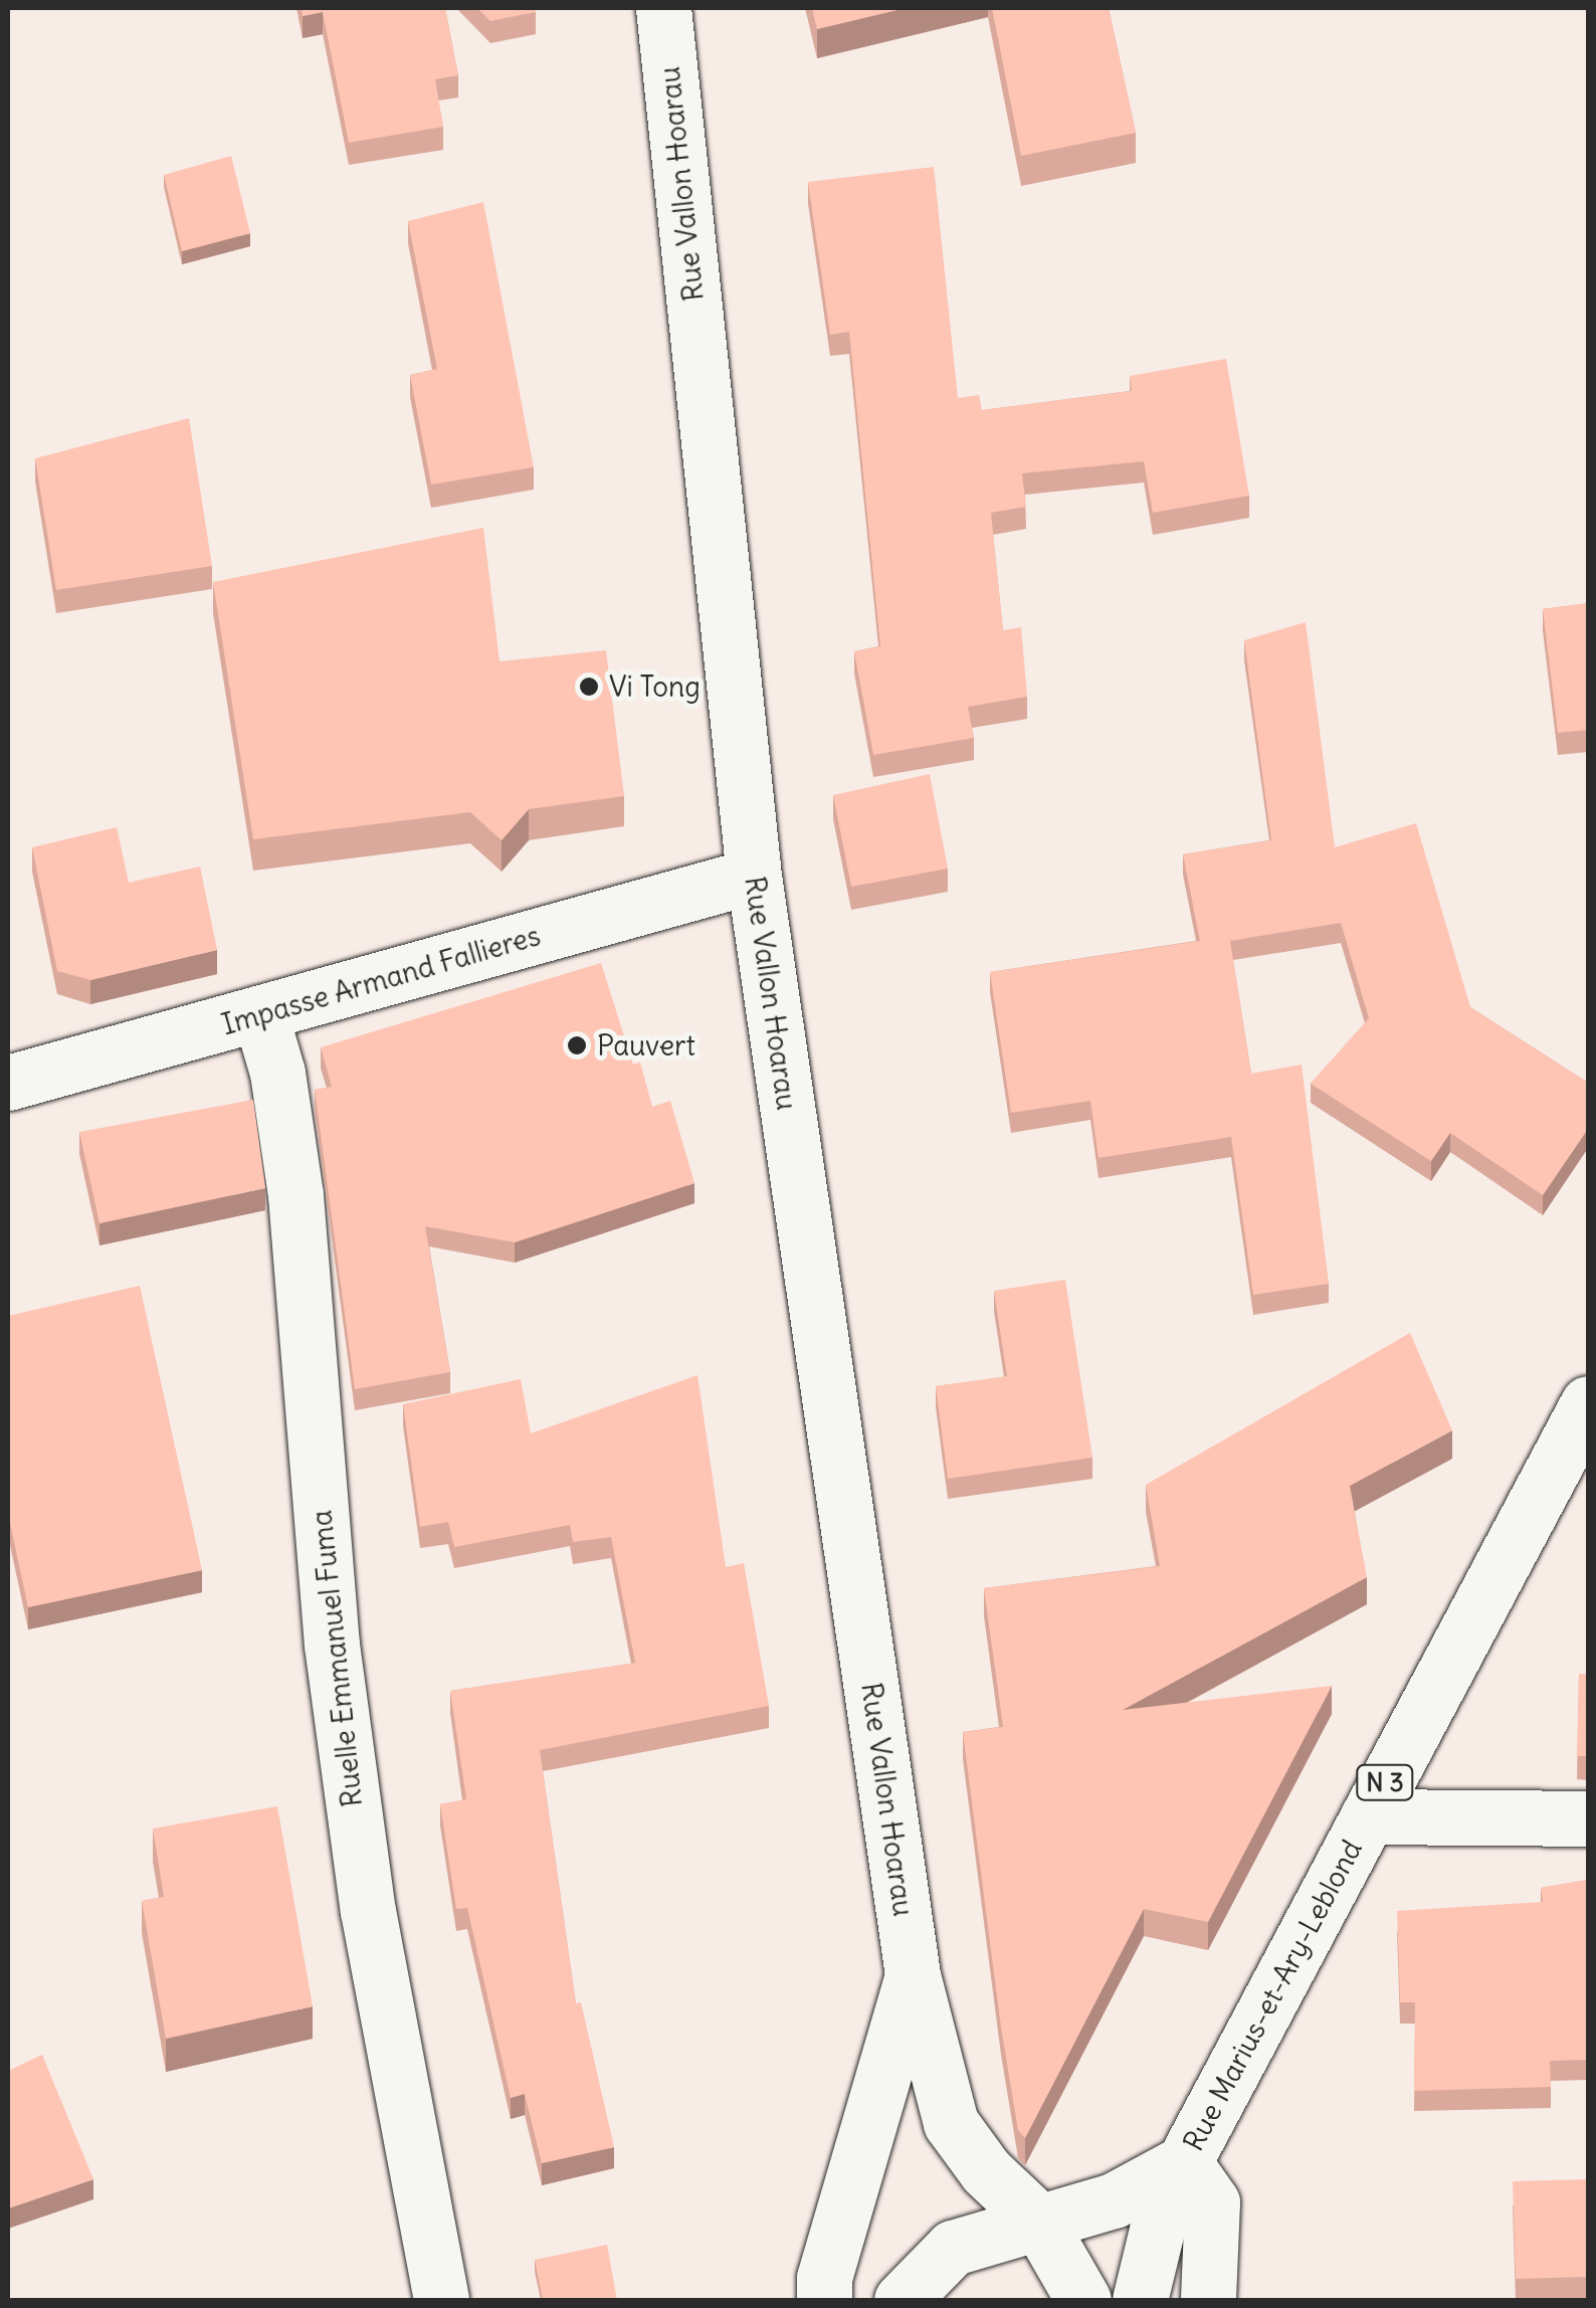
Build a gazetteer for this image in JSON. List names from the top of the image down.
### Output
{
  "streets": {
    "street": [
      "Rue Vallon Hoarau",
      "Impasse Armand Fallieres",
      "Ruelle Emmanuel Fuma",
      "N 3",
      "Rue Marius-et-Ary-Leblond"
    ]
  },
  "crossings": [
    ["Rue Vallon Hoarau", "Impasse Armand Fallieres"],
    ["Rue Vallon Hoarau", "Rue Marius-et-Ary-Leblond"],
    ["Impasse Armand Fallieres", "Ruelle Emmanuel Fuma"]
  ],
  "places": ["Vi Tong", "Pauvert"]
}
